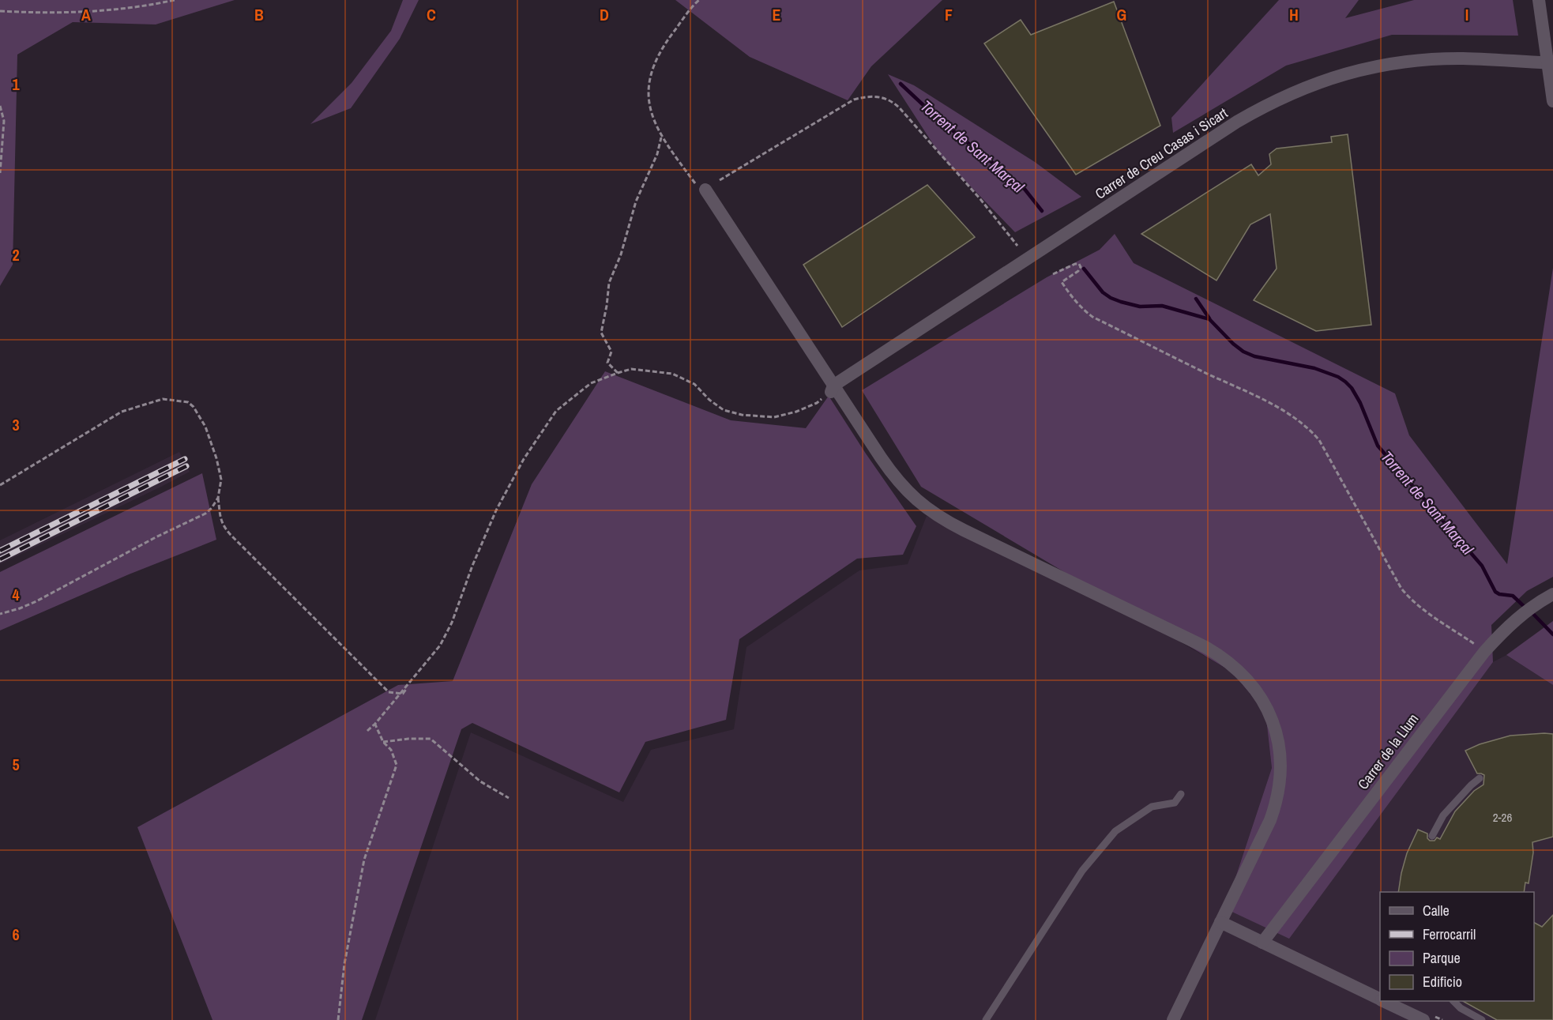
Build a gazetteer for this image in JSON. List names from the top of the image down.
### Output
{
  "streets": {
    "street": ["Carrer de Creu Casas i Sicart", "Carrer de la Llum"]
  },
  "water": ["Torrent de Sant Marçal"],
  "house_numbers": ["2-26"],
  "legend": [
    "Calle",
    "Ferrocarril",
    "Parque",
    "Edificio"
  ],
  "grid": {
    "columns": [
      "A",
      "B",
      "C",
      "D",
      "E",
      "F",
      "G",
      "H",
      "I"
    ],
    "rows": [
      "1",
      "2",
      "3",
      "4",
      "5",
      "6"
    ]
  }
}
